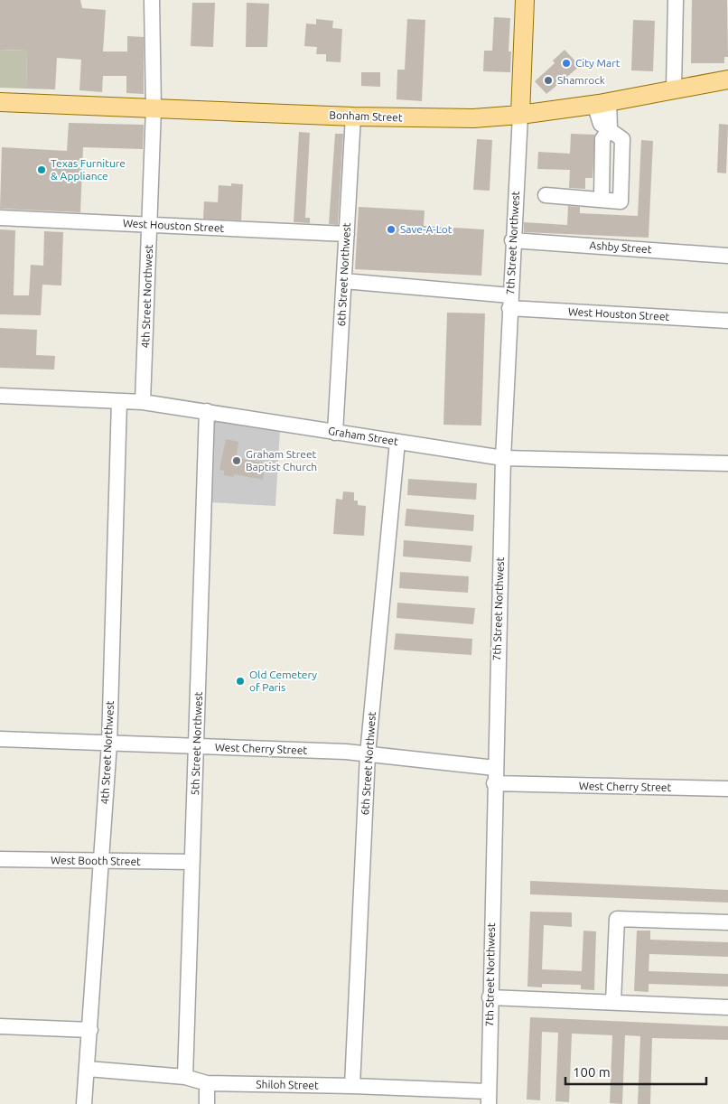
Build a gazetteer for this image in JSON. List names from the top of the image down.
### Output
{
  "streets": {
    "main road": ["Bonham Street"],
    "street": [
      "West Houston Street",
      "7th Street Northwest",
      "Ashby Street",
      "6th Street Northwest",
      "4th Street Northwest",
      "Graham Street",
      "5th Street Northwest",
      "West Cherry Street",
      "West Booth Street",
      "Shiloh Street"
    ]
  },
  "crossings": [
    ["Bonham Street", "7th Street Northwest"],
    ["Bonham Street", "6th Street Northwest"],
    ["Bonham Street", "4th Street Northwest"],
    ["West Houston Street", "7th Street Northwest"],
    ["West Houston Street", "6th Street Northwest"],
    ["West Houston Street", "4th Street Northwest"],
    ["7th Street Northwest", "Ashby Street"],
    ["7th Street Northwest", "Graham Street"],
    ["7th Street Northwest", "West Cherry Street"],
    ["7th Street Northwest", "Shiloh Street"],
    ["6th Street Northwest", "Graham Street"],
    ["6th Street Northwest", "West Cherry Street"],
    ["6th Street Northwest", "Shiloh Street"],
    ["4th Street Northwest", "Graham Street"],
    ["4th Street Northwest", "West Cherry Street"],
    ["4th Street Northwest", "West Booth Street"],
    ["4th Street Northwest", "Shiloh Street"],
    ["Graham Street", "5th Street Northwest"],
    ["5th Street Northwest", "West Cherry Street"],
    ["5th Street Northwest", "West Booth Street"],
    ["5th Street Northwest", "Shiloh Street"]
  ],
  "places": [
    "City Mart",
    "Shamrock",
    "Texas Furniture & Appliance",
    "Save-A-Lot",
    "Graham Street Baptist Church",
    "Old Cemetery of Paris"
  ],
  "scale_bar": "100 m"
}
